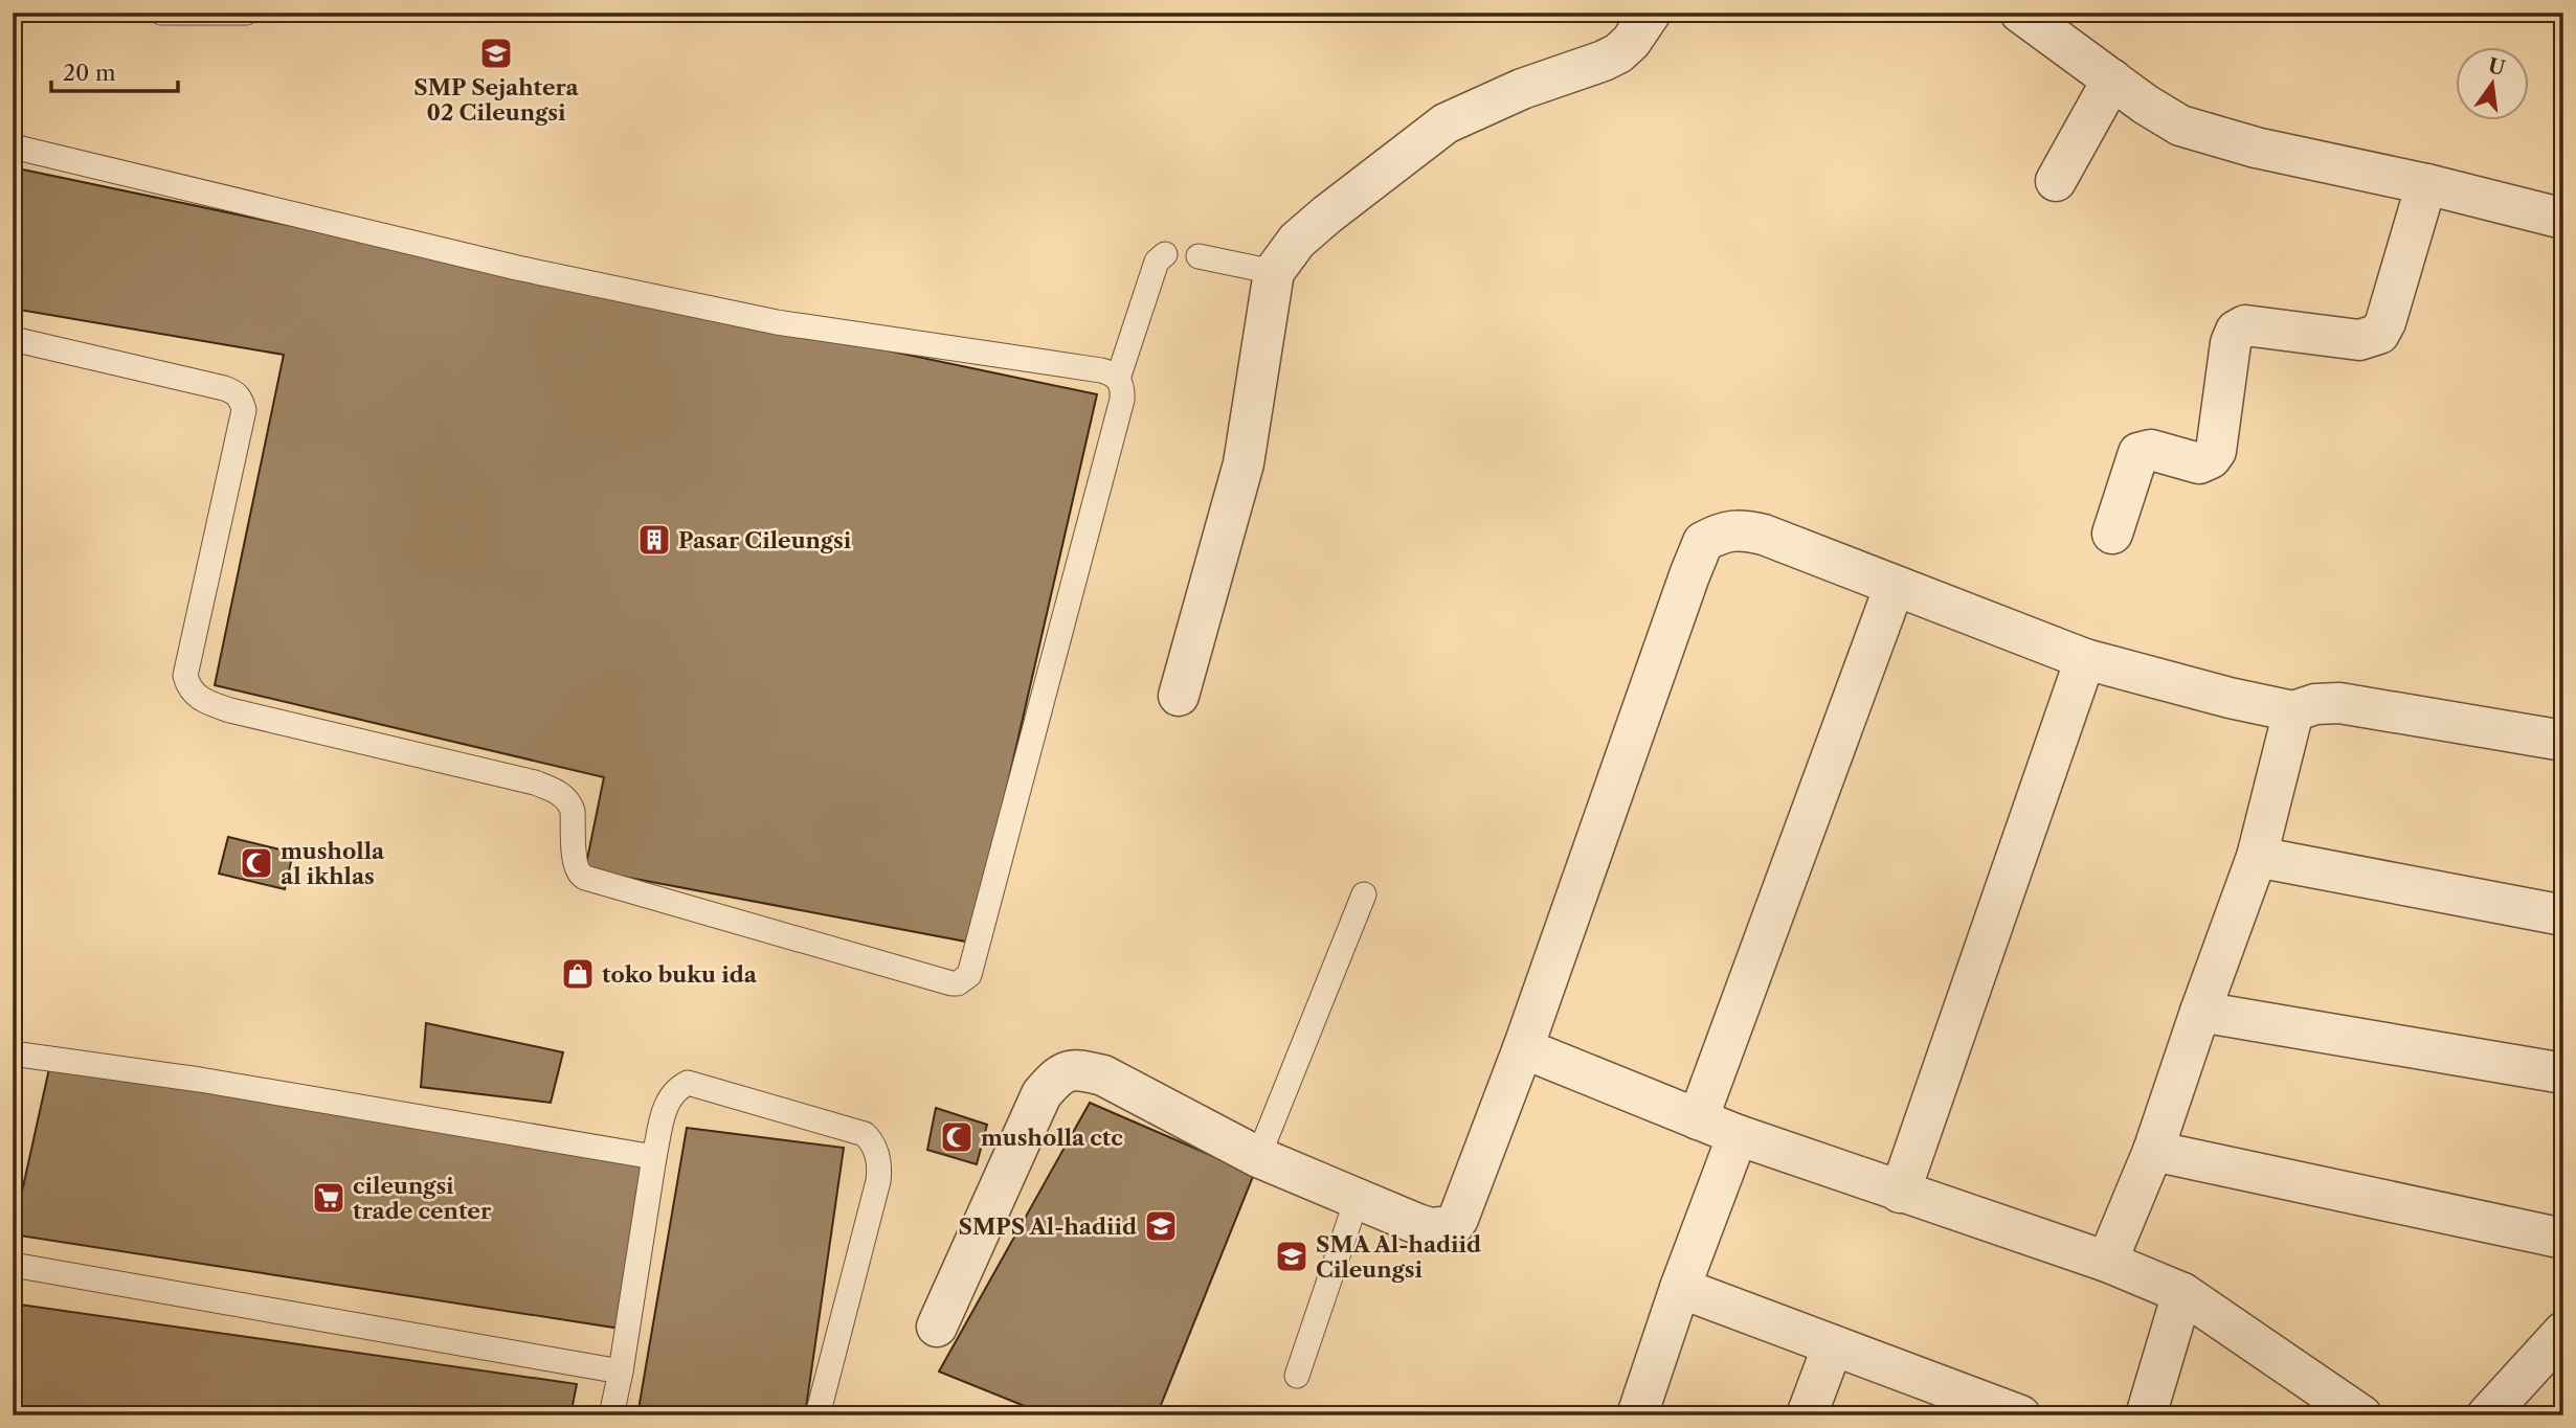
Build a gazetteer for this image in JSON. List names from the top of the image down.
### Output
{
  "places": {
    "school or university": ["SMP Sejahtera 02 Cileungsi", "SMPS Al-hadiid", "SMA Al-hadiid Cileungsi"],
    "building": ["Pasar Cileungsi"],
    "mosque": ["musholla al ikhlas", "musholla ctc"],
    "shop": ["toko buku ida"],
    "supermarket": ["cileungsi trade center"]
  },
  "scale_bar": "20 m",
  "north": "top"
}
